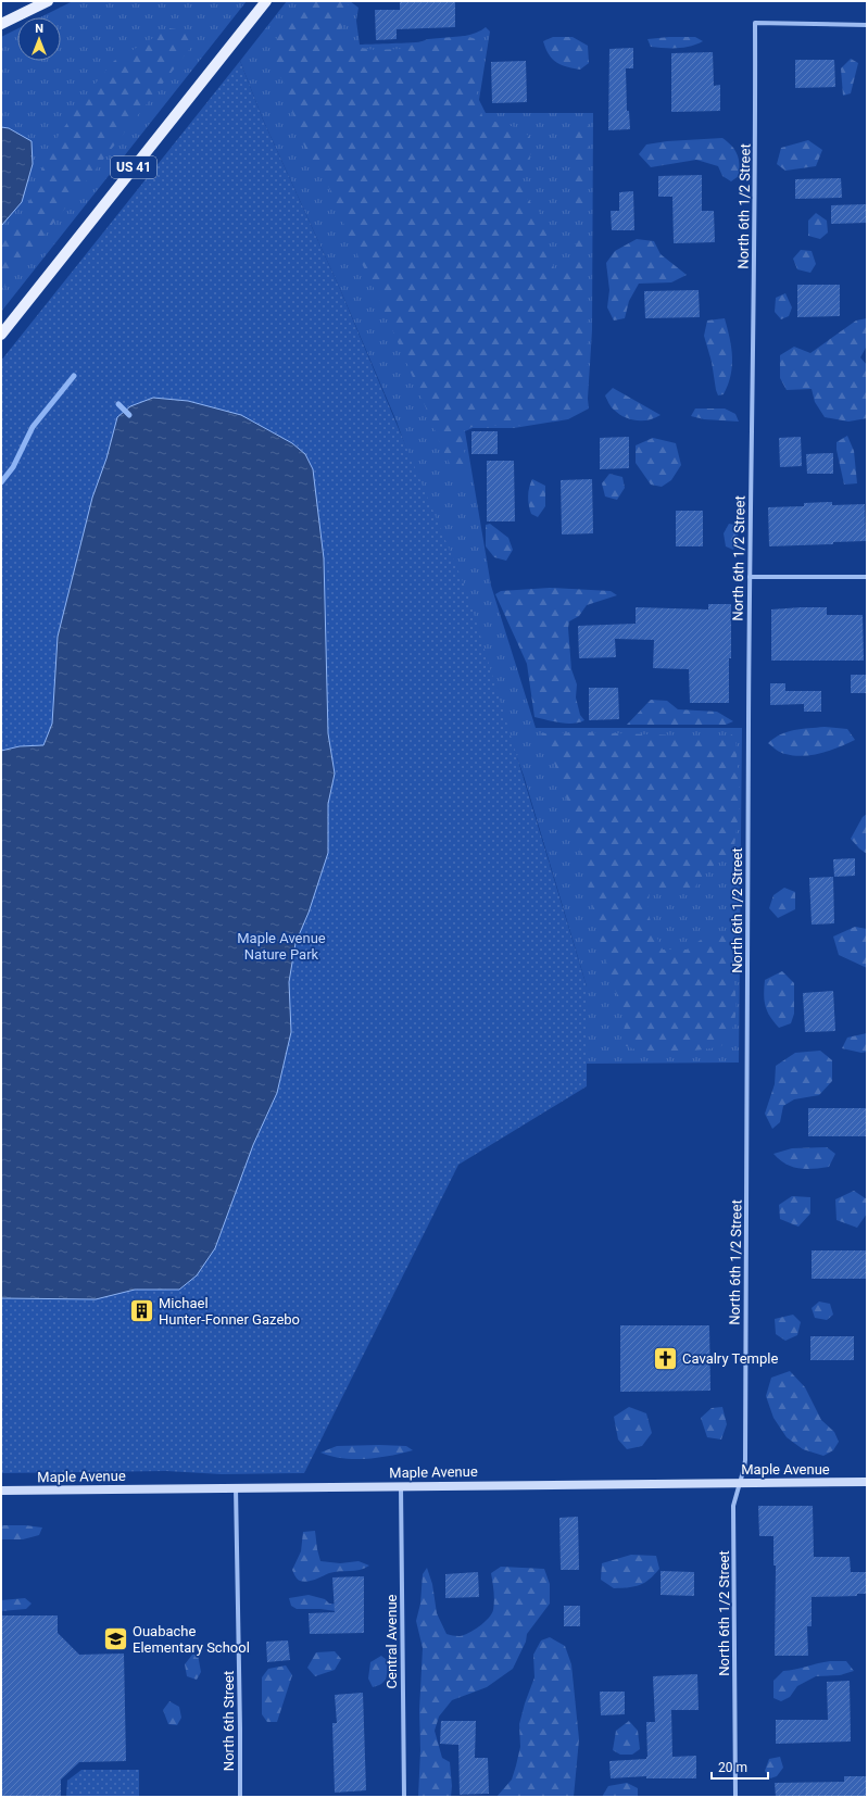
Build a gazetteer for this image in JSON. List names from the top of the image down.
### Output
{
  "streets": {
    "main road": ["US 41", "Maple Avenue"],
    "street": ["North 6th 1/2 Street", "Central Avenue", "North 6th Street"]
  },
  "crossings": [
    ["North 6th 1/2 Street", "Maple Avenue"],
    ["Maple Avenue", "Central Avenue"],
    ["Maple Avenue", "North 6th Street"]
  ],
  "parks": ["Maple Avenue Nature Park"],
  "places": {
    "building": ["Michael Hunter-Fonner Gazebo"],
    "church": ["Cavalry Temple"],
    "school or university": ["Ouabache Elementary School"]
  },
  "scale_bar": "20 m",
  "north": "top"
}
